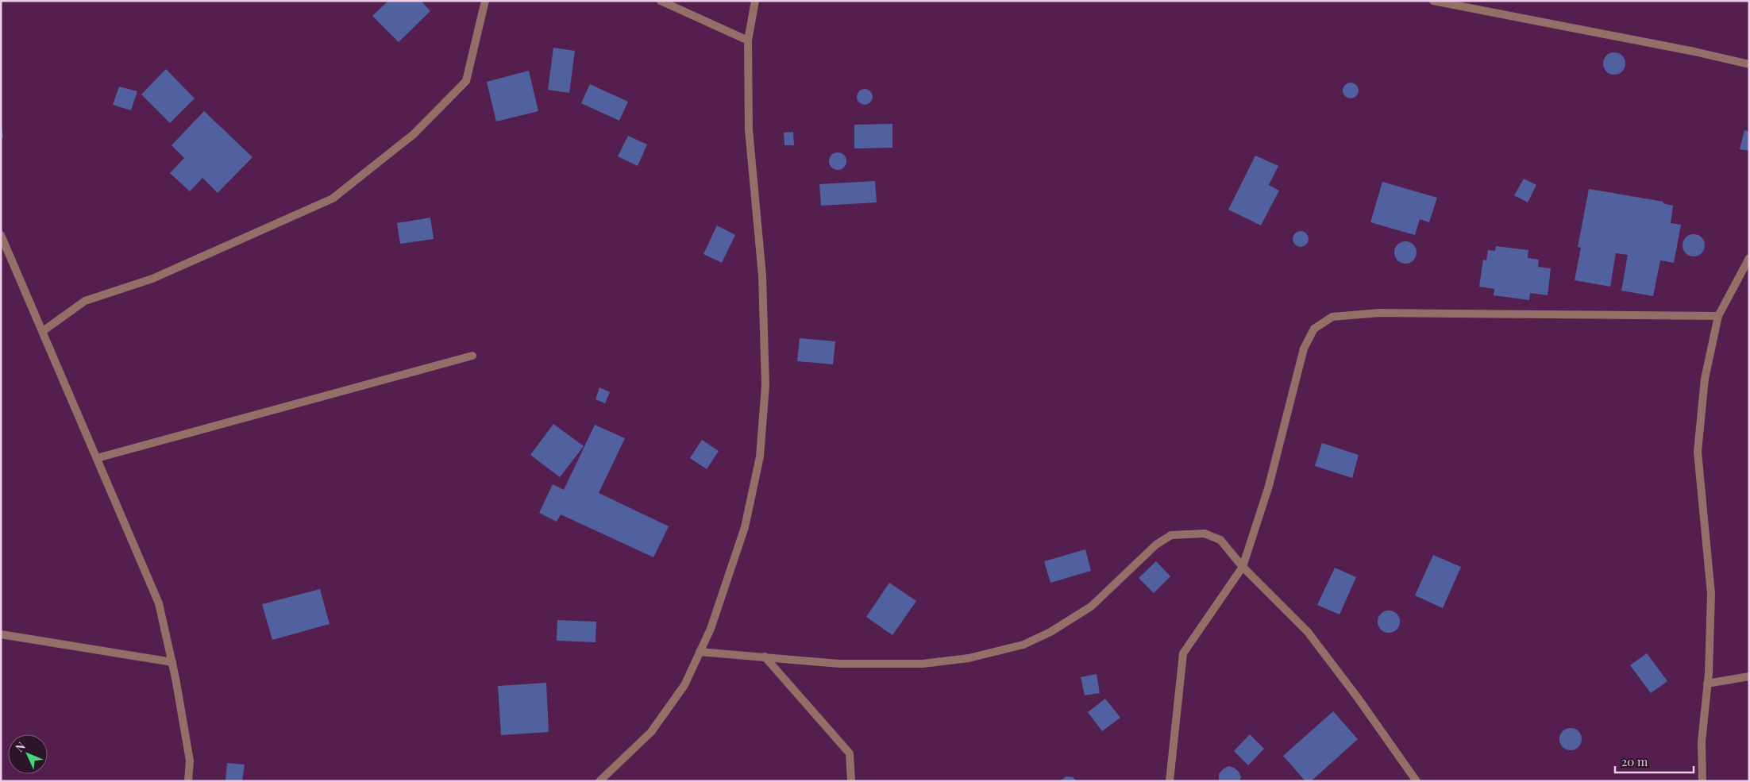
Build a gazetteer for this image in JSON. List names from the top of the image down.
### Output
{
  "scale_bar": "20 m",
  "north": "top left"
}
